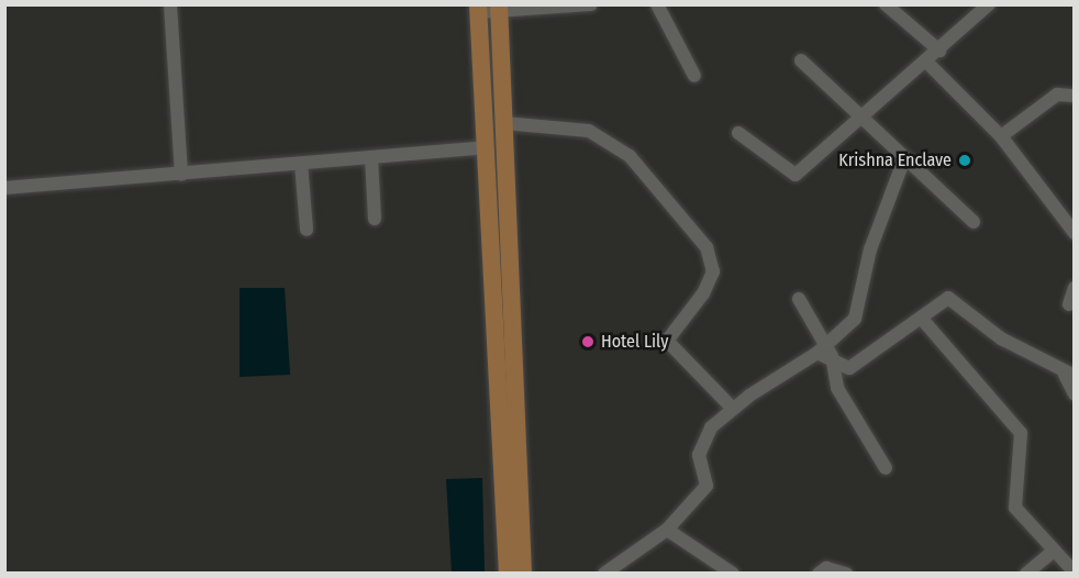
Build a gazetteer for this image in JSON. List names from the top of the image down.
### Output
{
  "places": ["Krishna Enclave", "Hotel Lily"]
}
